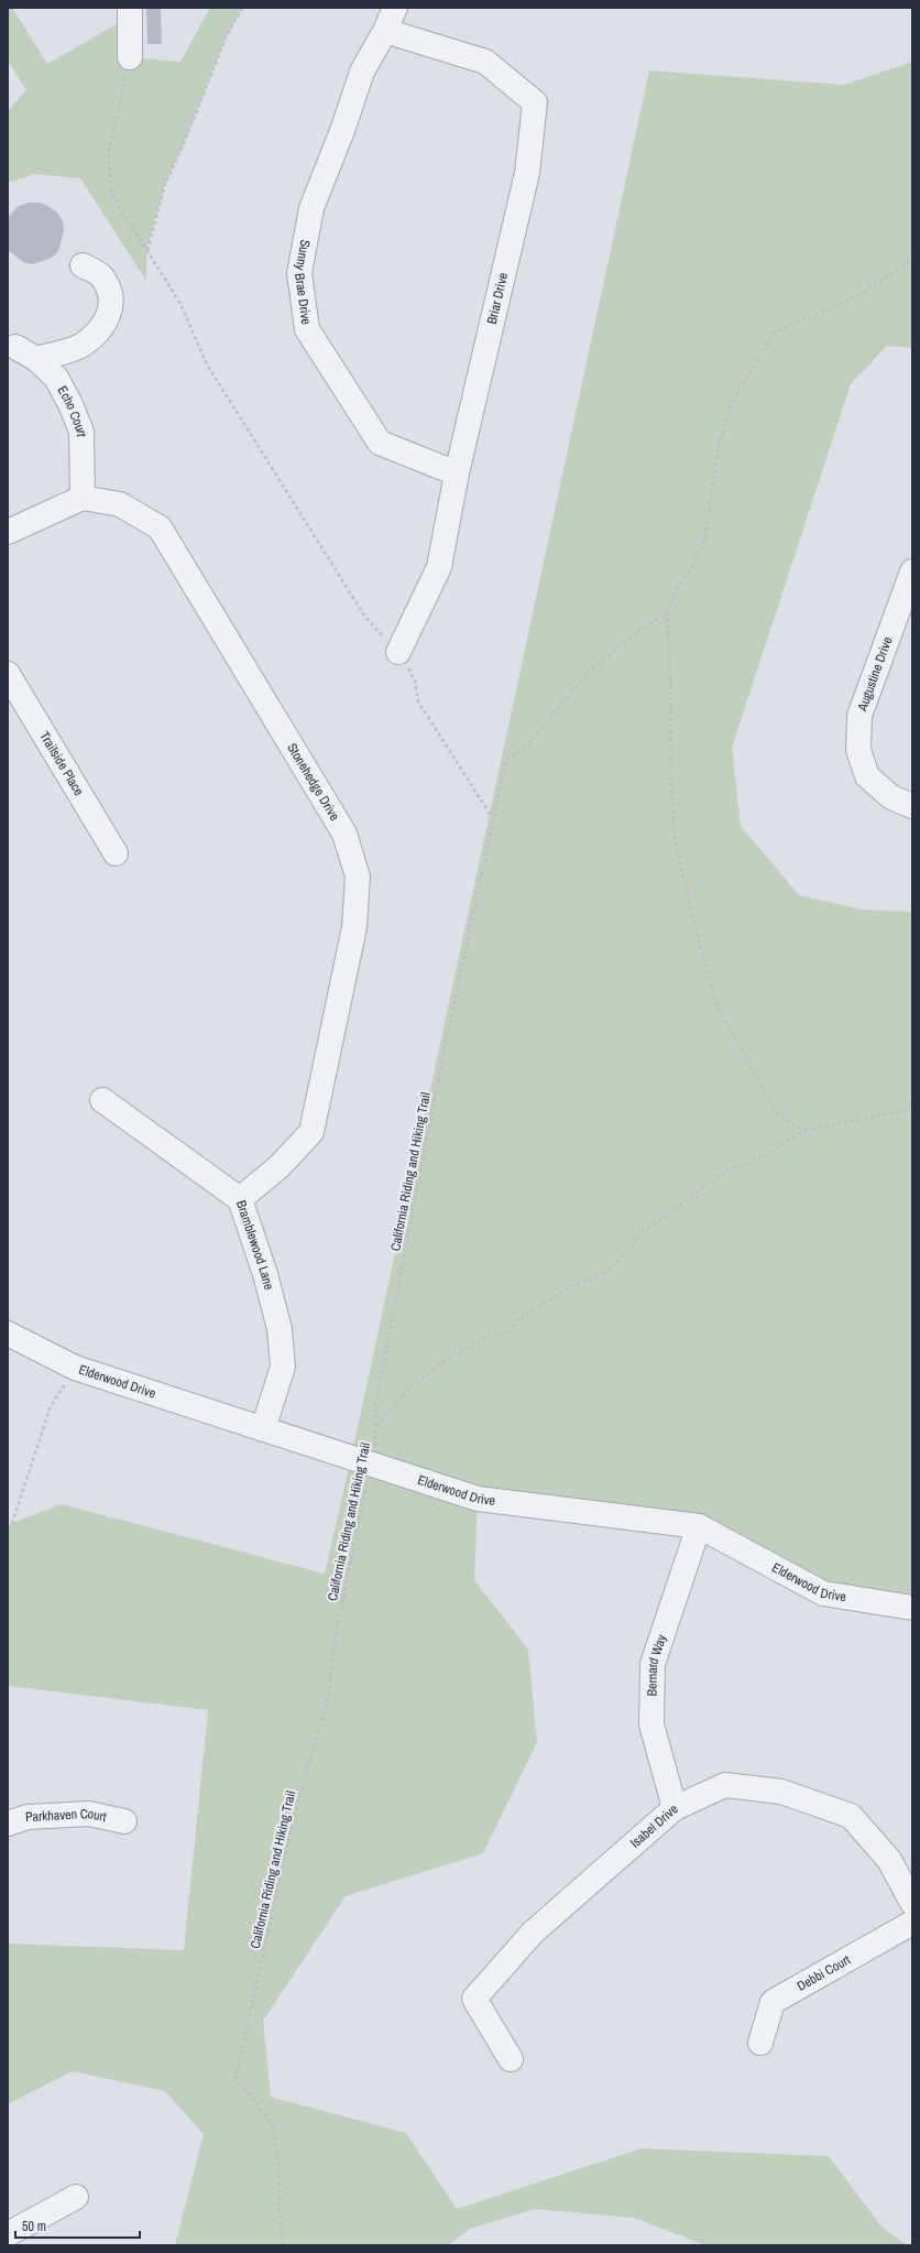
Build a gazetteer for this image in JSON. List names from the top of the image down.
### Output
{
  "streets": {
    "street": [
      "Sunny Brae Drive",
      "Briar Drive",
      "Echo Court",
      "Augustine Drive",
      "Trailside Place",
      "Stonehedge Drive",
      "Bramblewood Lane",
      "Elderwood Drive",
      "Bernard Way",
      "Parkhaven Court",
      "Isabel Drive",
      "Debbi Court"
    ],
    "path": ["California Riding and Hiking Trail"]
  },
  "crossings": [
    ["Sunny Brae Drive", "Briar Drive"],
    ["Echo Court", "Stonehedge Drive"],
    ["Stonehedge Drive", "Bramblewood Lane"],
    ["California Riding and Hiking Trail", "Elderwood Drive"],
    ["Bramblewood Lane", "Elderwood Drive"],
    ["Elderwood Drive", "Bernard Way"],
    ["Bernard Way", "Isabel Drive"]
  ],
  "scale_bar": "50 m"
}
